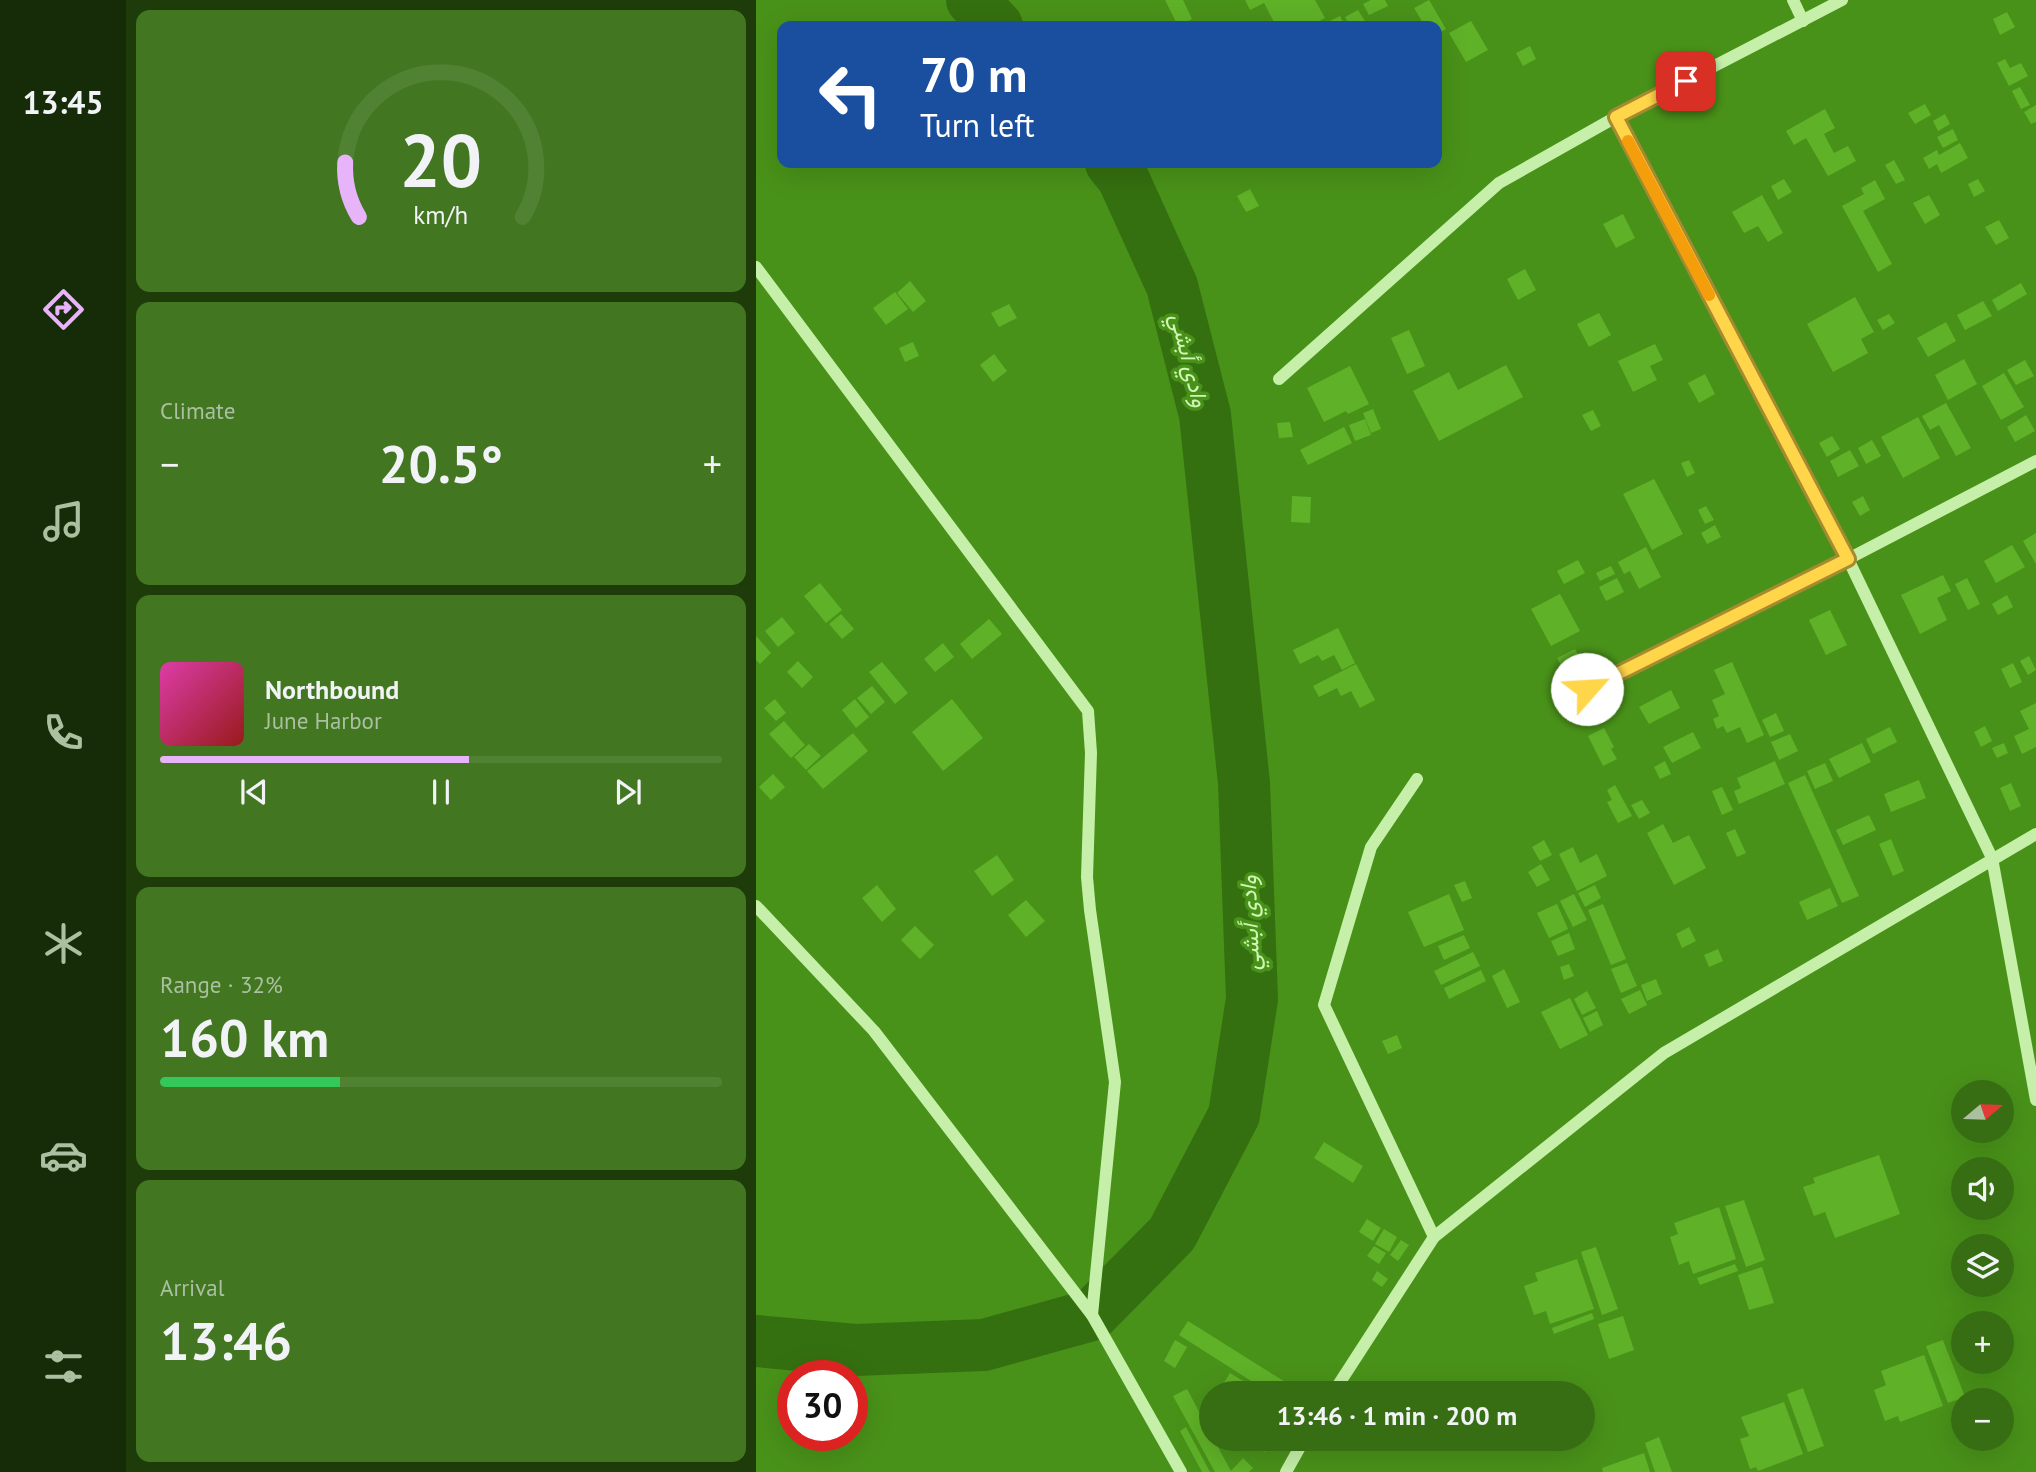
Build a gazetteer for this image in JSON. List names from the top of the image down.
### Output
{
  "water": ["وادي أبشي"],
  "north": "right",
  "page": {
    "tabs": "13:45",
    "turn": ["70 m", "Turn left"],
    "tile": [
      "Climate",
      ["Range · 32%", "160 km"],
      ["Arrival", "13:46"]
    ],
    "heat": ["−", "20.5°", "+"],
    "song": ["Northbound", "June Harbor"],
    "map_buttons": ["+", "−"],
    "limit": "30",
    "trip": "13:46 · 1 min · 200 m",
    "gauge": ["20", "km/h"]
  }
}
